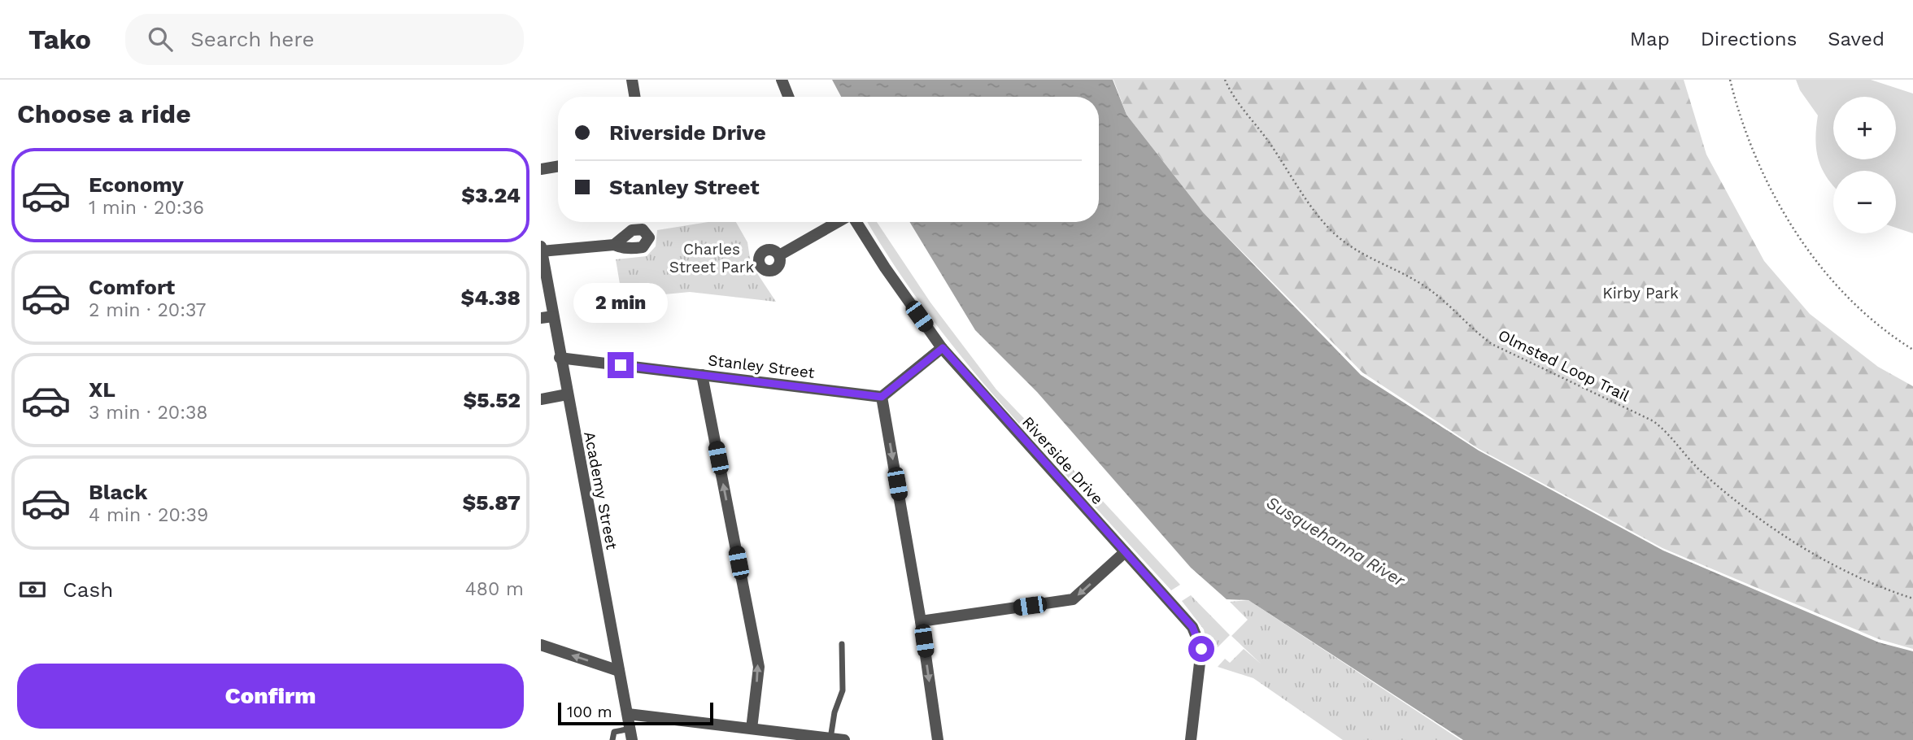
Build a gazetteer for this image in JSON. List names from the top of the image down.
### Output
{
  "streets": {
    "street": ["Stanley Street", "Riverside Drive", "Academy Street"],
    "path": ["Olmsted Loop Trail"]
  },
  "crossings": [
    ["Stanley Street", "Academy Street"]
  ],
  "water": ["Susquehanna River"],
  "parks": ["Charles Street Park", "Kirby Park"],
  "scale_bar": "100 m",
  "page": {
    "header": "Tako",
    "search": "Search here",
    "nav": ["Map", "Directions", "Saved"],
    "heading": "Choose a ride",
    "map_buttons": ["+", "−"],
    "banner": ["Riverside Drive", "Stanley Street"],
    "list": [
      {
        "name": "Economy",
        "note": "1 min · 20:36",
        "value": "$3.24"
      },
      {
        "name": "Comfort",
        "note": "2 min · 20:37",
        "value": "$4.38"
      },
      {
        "name": "XL",
        "note": "3 min · 20:38",
        "value": "$5.52"
      },
      {
        "name": "Black",
        "note": "4 min · 20:39",
        "value": "$5.87"
      }
    ],
    "bubble": "2 min",
    "pay": ["Cash", "480 m"],
    "buttons": "Confirm",
    "scale": "100 m"
  }
}
